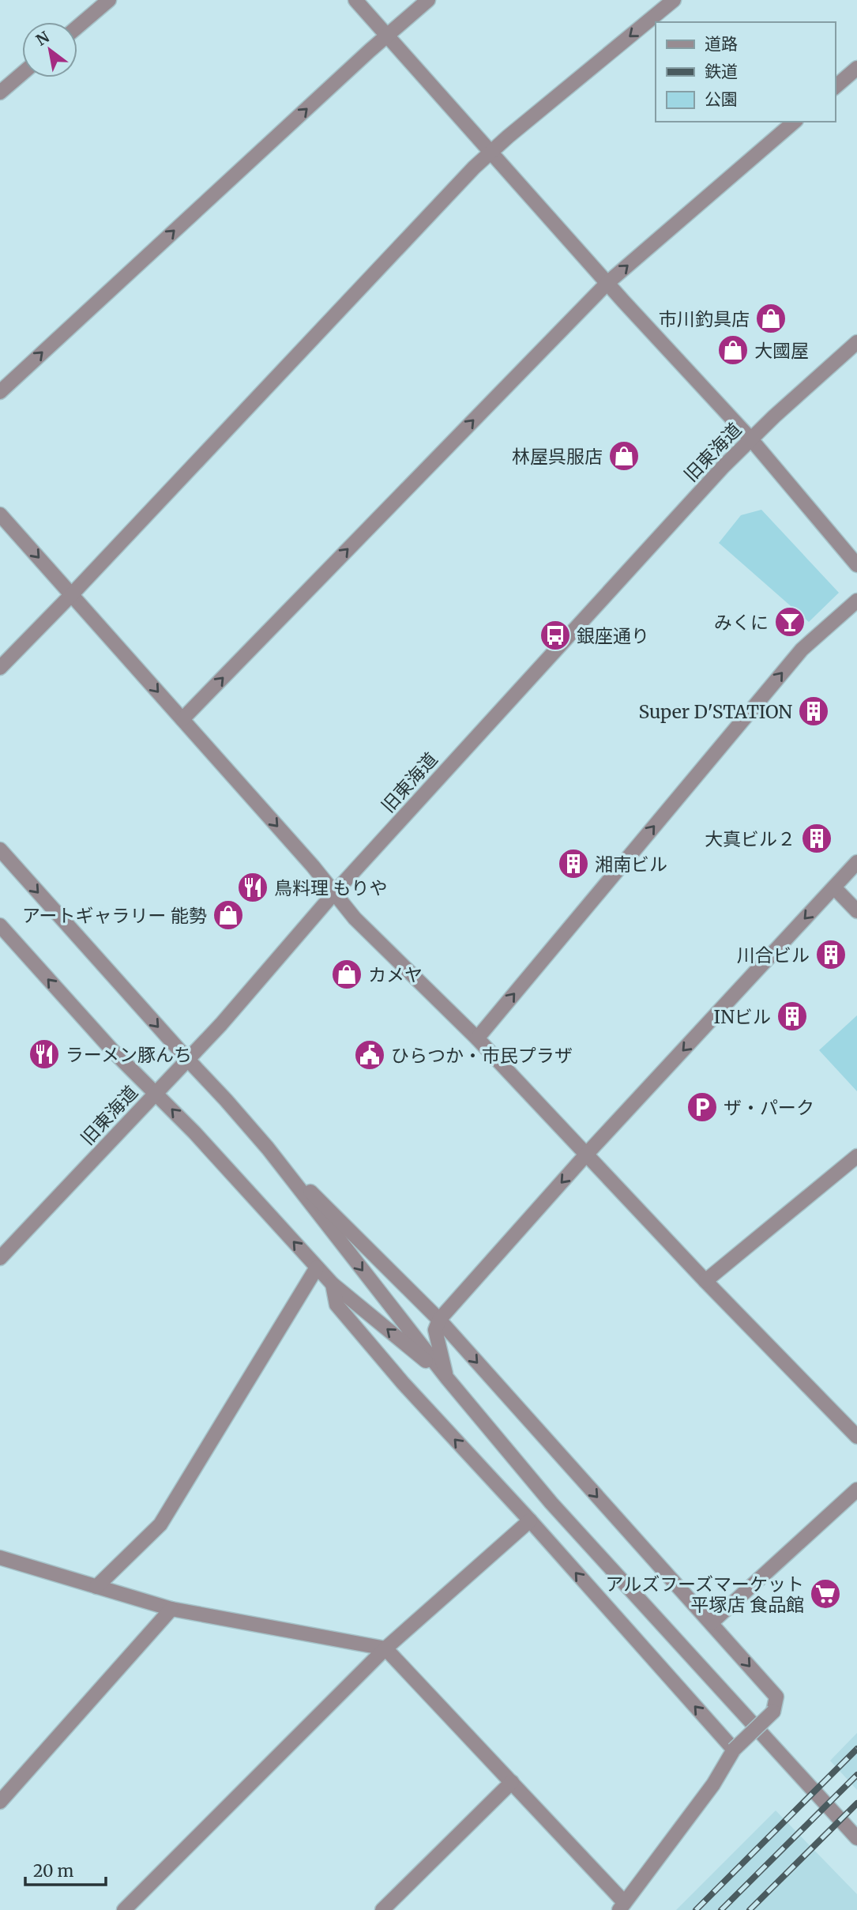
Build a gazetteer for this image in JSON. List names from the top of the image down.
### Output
{
  "streets": {
    "street": ["旧東海道"]
  },
  "places": {
    "shop": [
      "市川釣具店",
      "大國屋",
      "林屋呉服店",
      "アートギャラリー 能勢",
      "カメヤ"
    ],
    "bar": ["みくに"],
    "bus stop": ["銀座通り"],
    "building": [
      "Super D'STATION",
      "大真ビル２",
      "湘南ビル",
      "川合ビル",
      "INビル"
    ],
    "restaurant": ["鳥料理 もりや", "ラーメン豚んち"],
    "public building": ["ひらつか・市民プラザ"],
    "parking": ["ザ・パーク"],
    "supermarket": ["アルズフーズマーケット 平塚店 食品館"]
  },
  "legend": ["道路", "鉄道", "公園"],
  "scale_bar": "20 m",
  "north": "top left"
}
